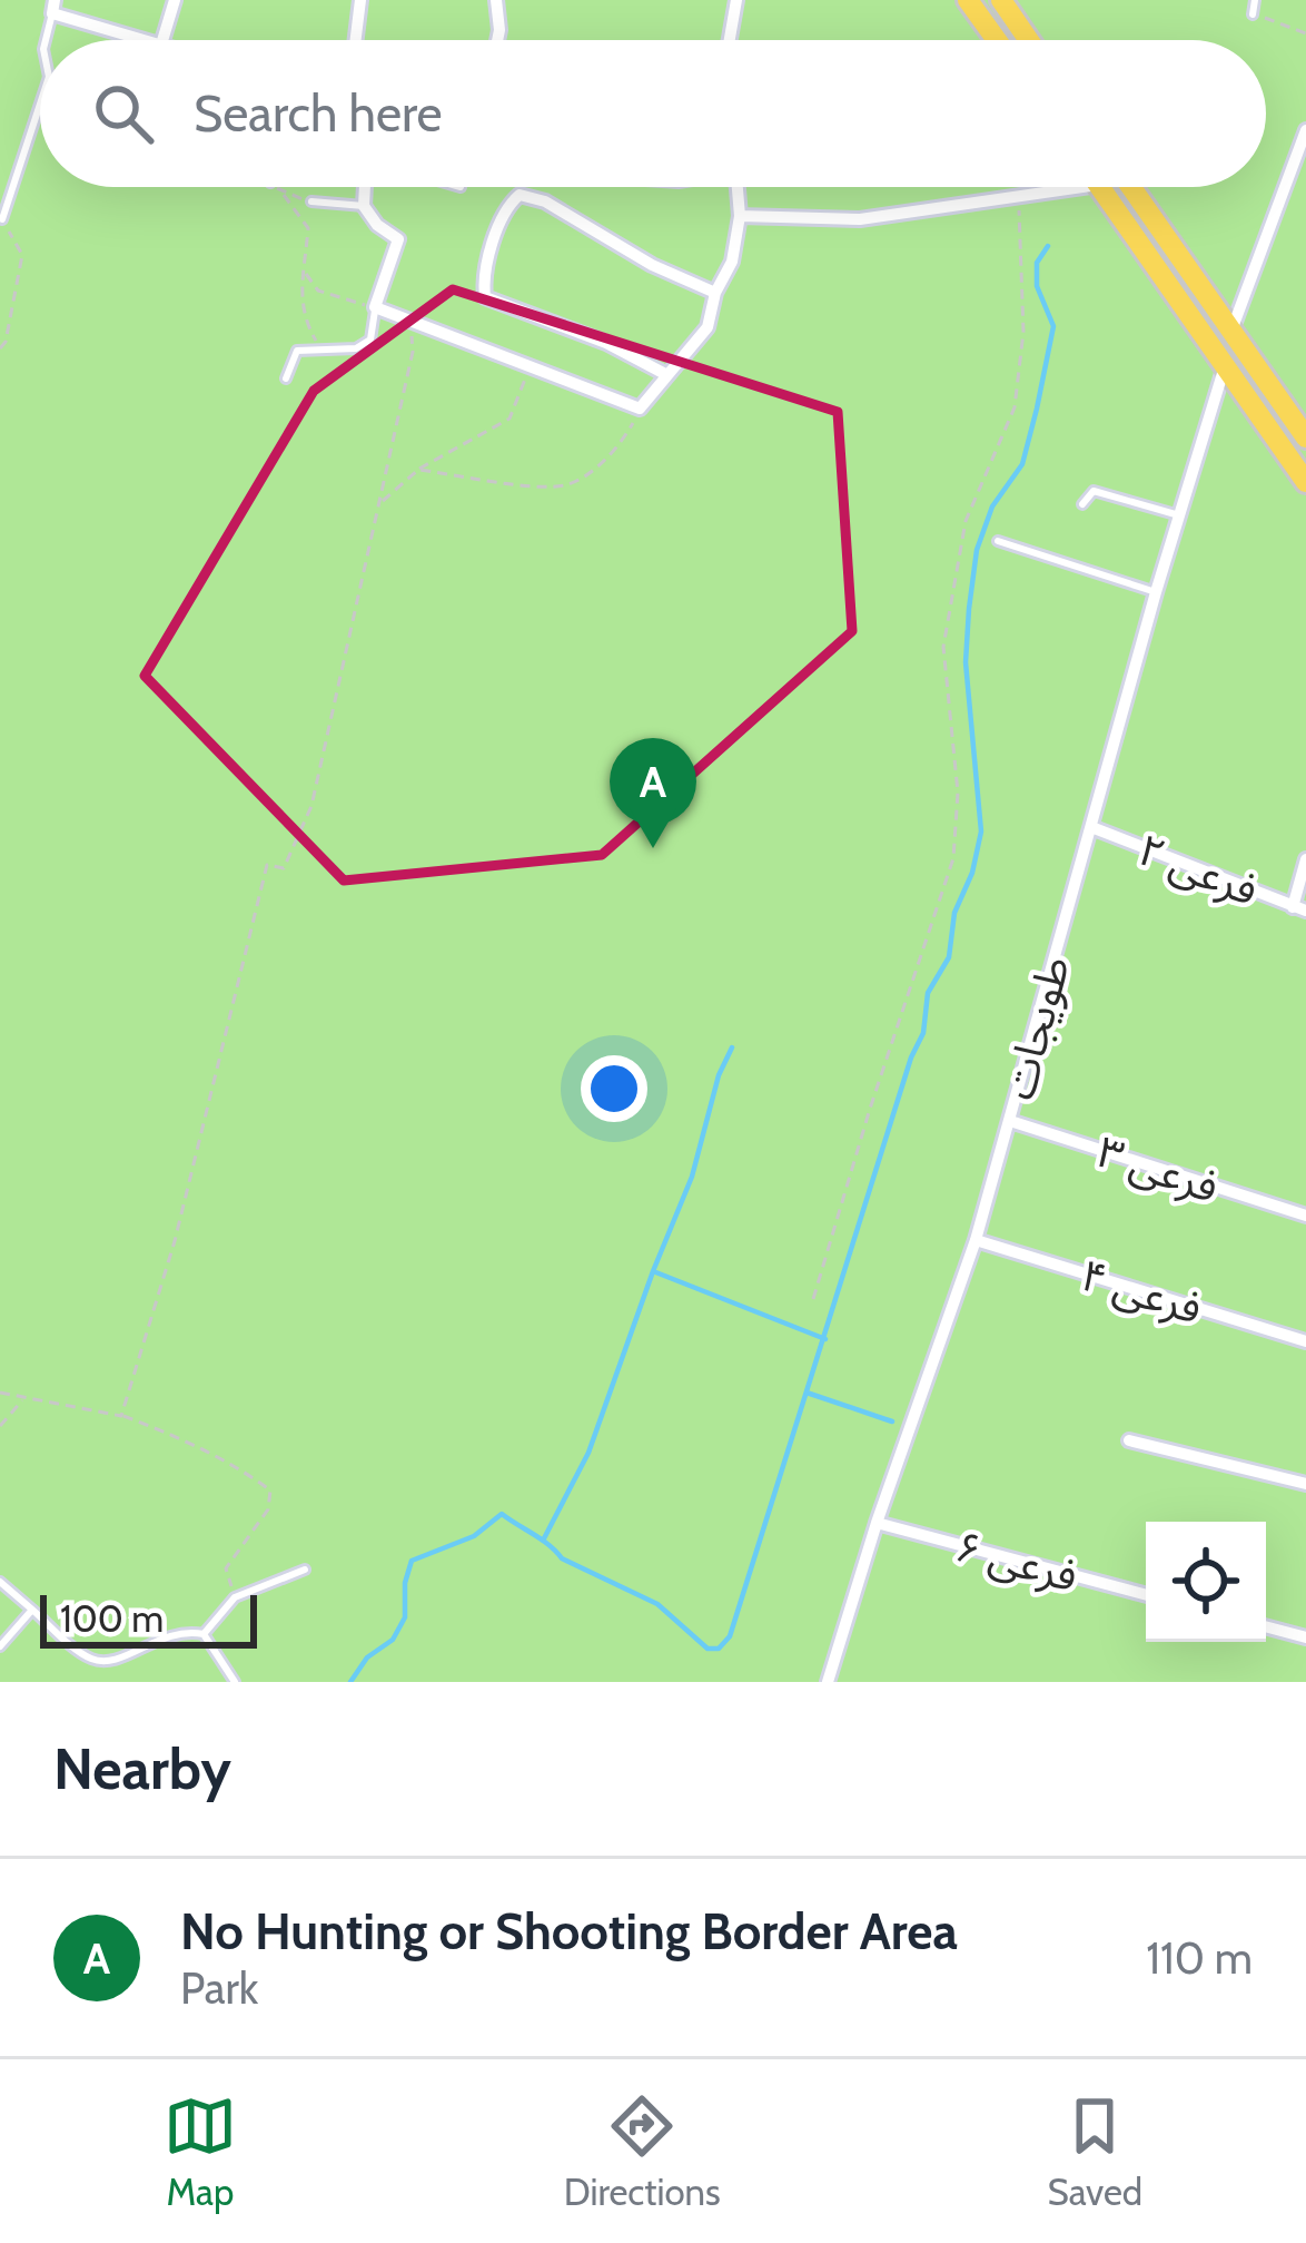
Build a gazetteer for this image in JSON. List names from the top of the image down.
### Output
{
  "streets": {
    "street": [
      "فرعی ۲",
      "طویجات",
      "فرعی ۳",
      "فرعی ۴",
      "فرعی ۶"
    ]
  },
  "crossings": [
    ["فرعی ۲", "طویجات"],
    ["طویجات", "فرعی ۳"],
    ["طویجات", "فرعی ۴"],
    ["طویجات", "فرعی ۶"]
  ],
  "scale_bar": "100 m",
  "page": {
    "search": "Search here",
    "pins": "A",
    "scale": "100 m",
    "heading": "Nearby",
    "list": [
      {
        "mark": "A",
        "name": "No Hunting or Shooting Border Area",
        "note": "Park",
        "value": "110 m"
      }
    ],
    "nav": ["Map", "Directions", "Saved"]
  }
}
